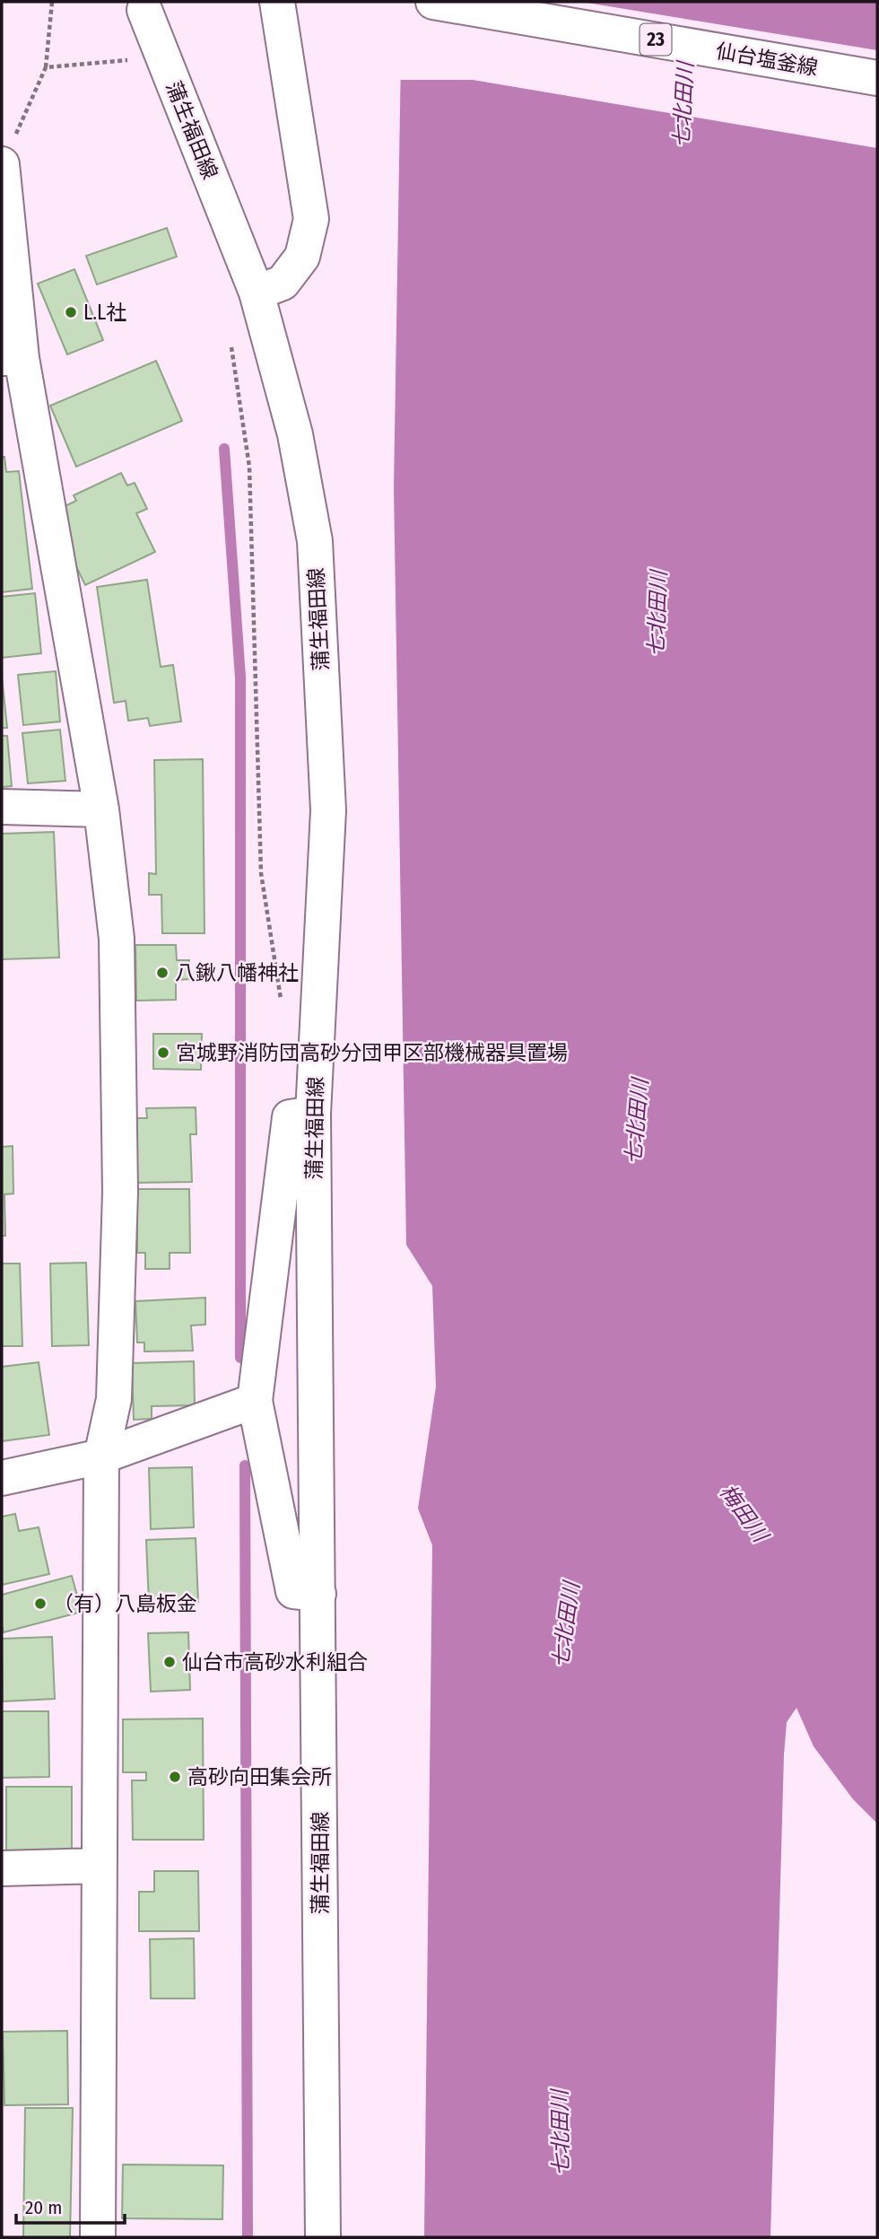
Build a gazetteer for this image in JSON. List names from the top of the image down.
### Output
{
  "streets": {
    "street": ["23", "仙台塩釜線", "蒲生福田線"]
  },
  "water": ["七北田川", "梅田川"],
  "places": [
    "L.L社",
    "八鍬八幡神社",
    "宮城野消防団高砂分団甲区部機械器具置場",
    "（有）八島板金",
    "仙台市高砂水利組合",
    "高砂向田集会所"
  ],
  "scale_bar": "20 m"
}
